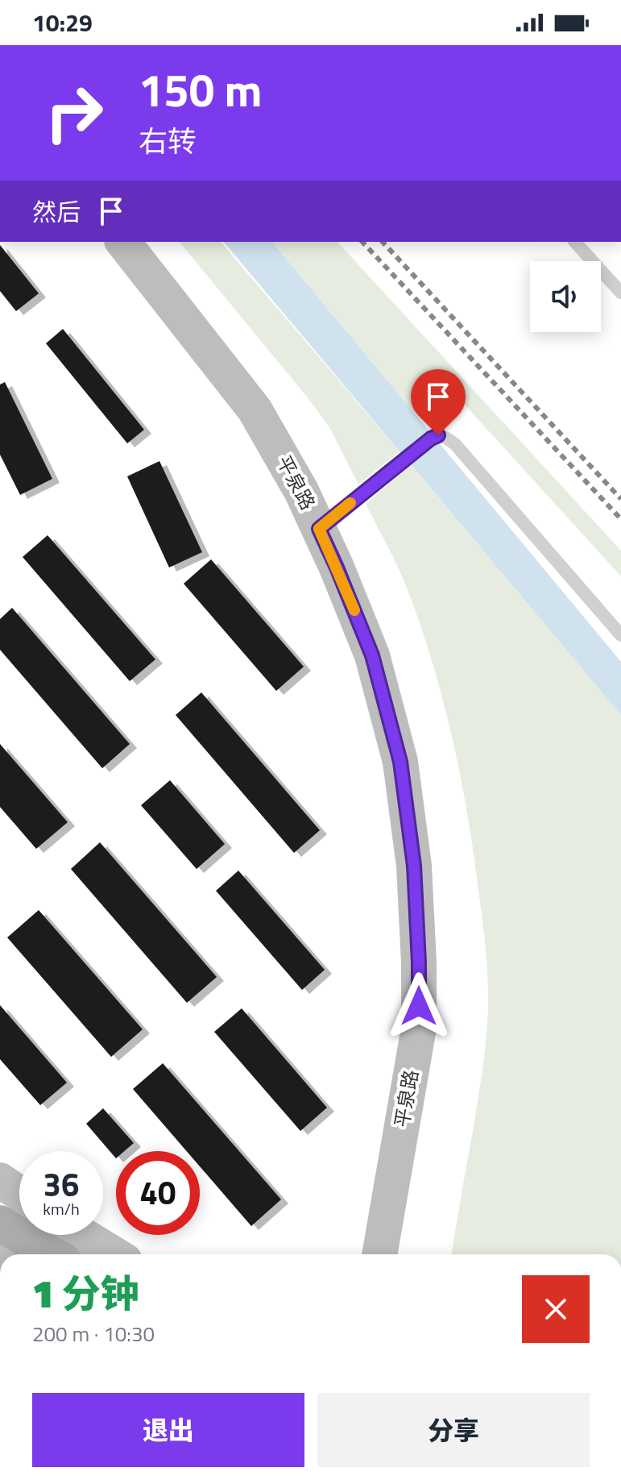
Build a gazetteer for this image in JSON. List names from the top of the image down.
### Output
{
  "streets": {
    "street": ["平泉路"]
  },
  "page": {
    "status": "10:29",
    "turn": ["150 m", "右转"],
    "then": "然后",
    "speed": "36 km/h",
    "limit": "40",
    "heading": ["1 分钟", "200 m · 10:30"],
    "buttons": ["退出", "分享"]
  }
}
